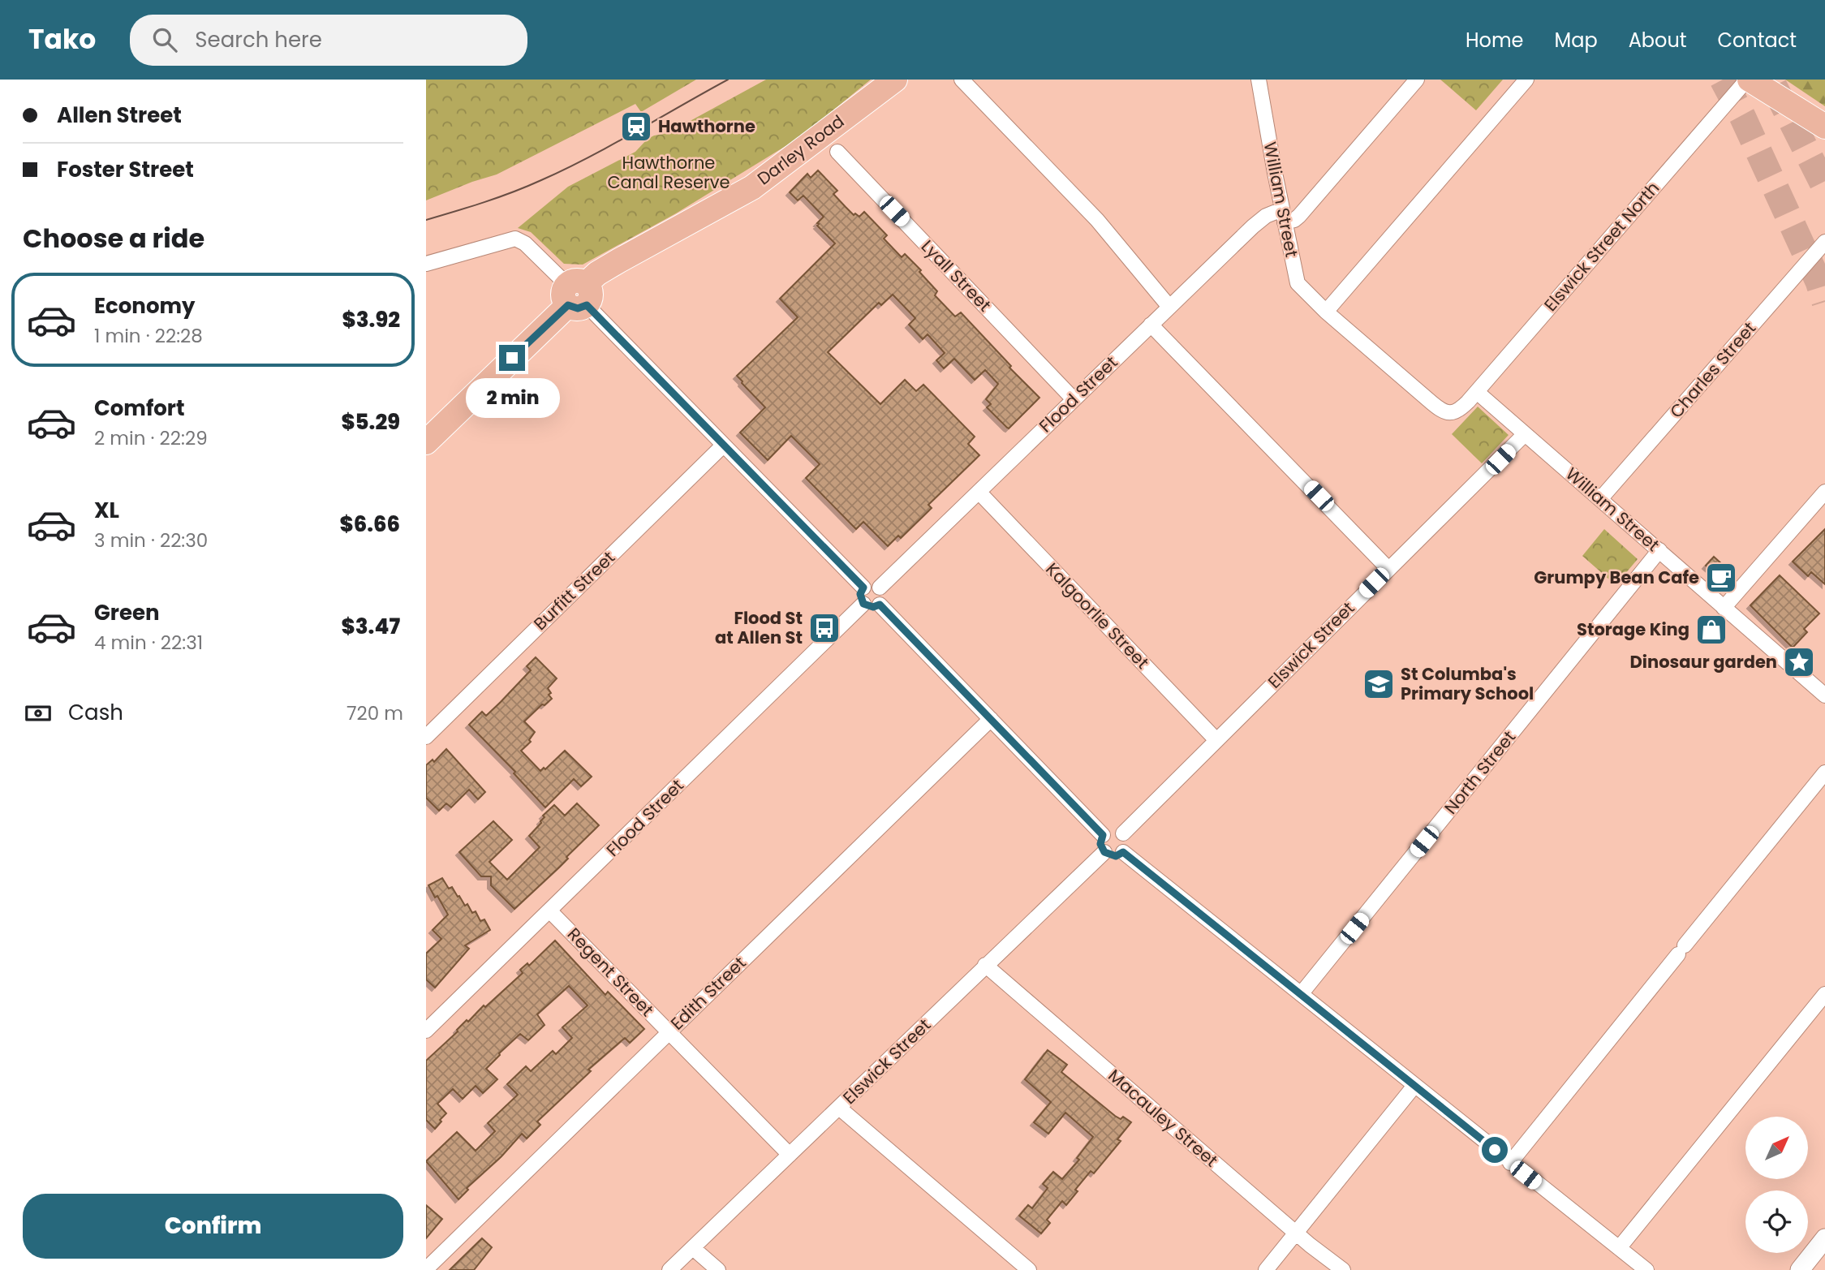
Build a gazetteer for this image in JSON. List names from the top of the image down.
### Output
{
  "streets": {
    "main road": ["Darley Road"],
    "street": [
      "William Street",
      "Elswick Street North",
      "Lyall Street",
      "Charles Street",
      "Flood Street",
      "Burfitt Street",
      "Kalgoorlie Street",
      "Elswick Street",
      "North Street",
      "Regent Street",
      "Edith Street",
      "Macauley Street"
    ]
  },
  "crossings": [
    ["William Street", "Elswick Street North"],
    ["William Street", "Charles Street"],
    ["William Street", "Flood Street"],
    ["William Street", "Elswick Street"],
    ["William Street", "North Street"],
    ["Lyall Street", "Flood Street"],
    ["Flood Street", "Kalgoorlie Street"],
    ["Flood Street", "Regent Street"],
    ["Kalgoorlie Street", "Elswick Street"],
    ["Elswick Street", "Regent Street"],
    ["Elswick Street", "Macauley Street"],
    ["Regent Street", "Edith Street"]
  ],
  "parks": ["Hawthorne Canal Reserve"],
  "places": {
    "station": ["Hawthorne"],
    "cafe": ["Grumpy Bean Cafe"],
    "bus stop": ["Flood St at Allen St"],
    "shop": ["Storage King"],
    "place": ["Dinosaur garden"],
    "school or university": ["St Columba's Primary School"]
  },
  "north": "top right",
  "page": {
    "header": "Tako",
    "search": "Search here",
    "nav": [
      "Home",
      "Map",
      "About",
      "Contact"
    ],
    "banner": ["Allen Street", "Foster Street"],
    "heading": "Choose a ride",
    "list": [
      {
        "name": "Economy",
        "note": "1 min · 22:28",
        "value": "$3.92"
      },
      {
        "name": "Comfort",
        "note": "2 min · 22:29",
        "value": "$5.29"
      },
      {
        "name": "XL",
        "note": "3 min · 22:30",
        "value": "$6.66"
      },
      {
        "name": "Green",
        "note": "4 min · 22:31",
        "value": "$3.47"
      }
    ],
    "bubble": "2 min",
    "pay": ["Cash", "720 m"],
    "buttons": "Confirm"
  }
}
